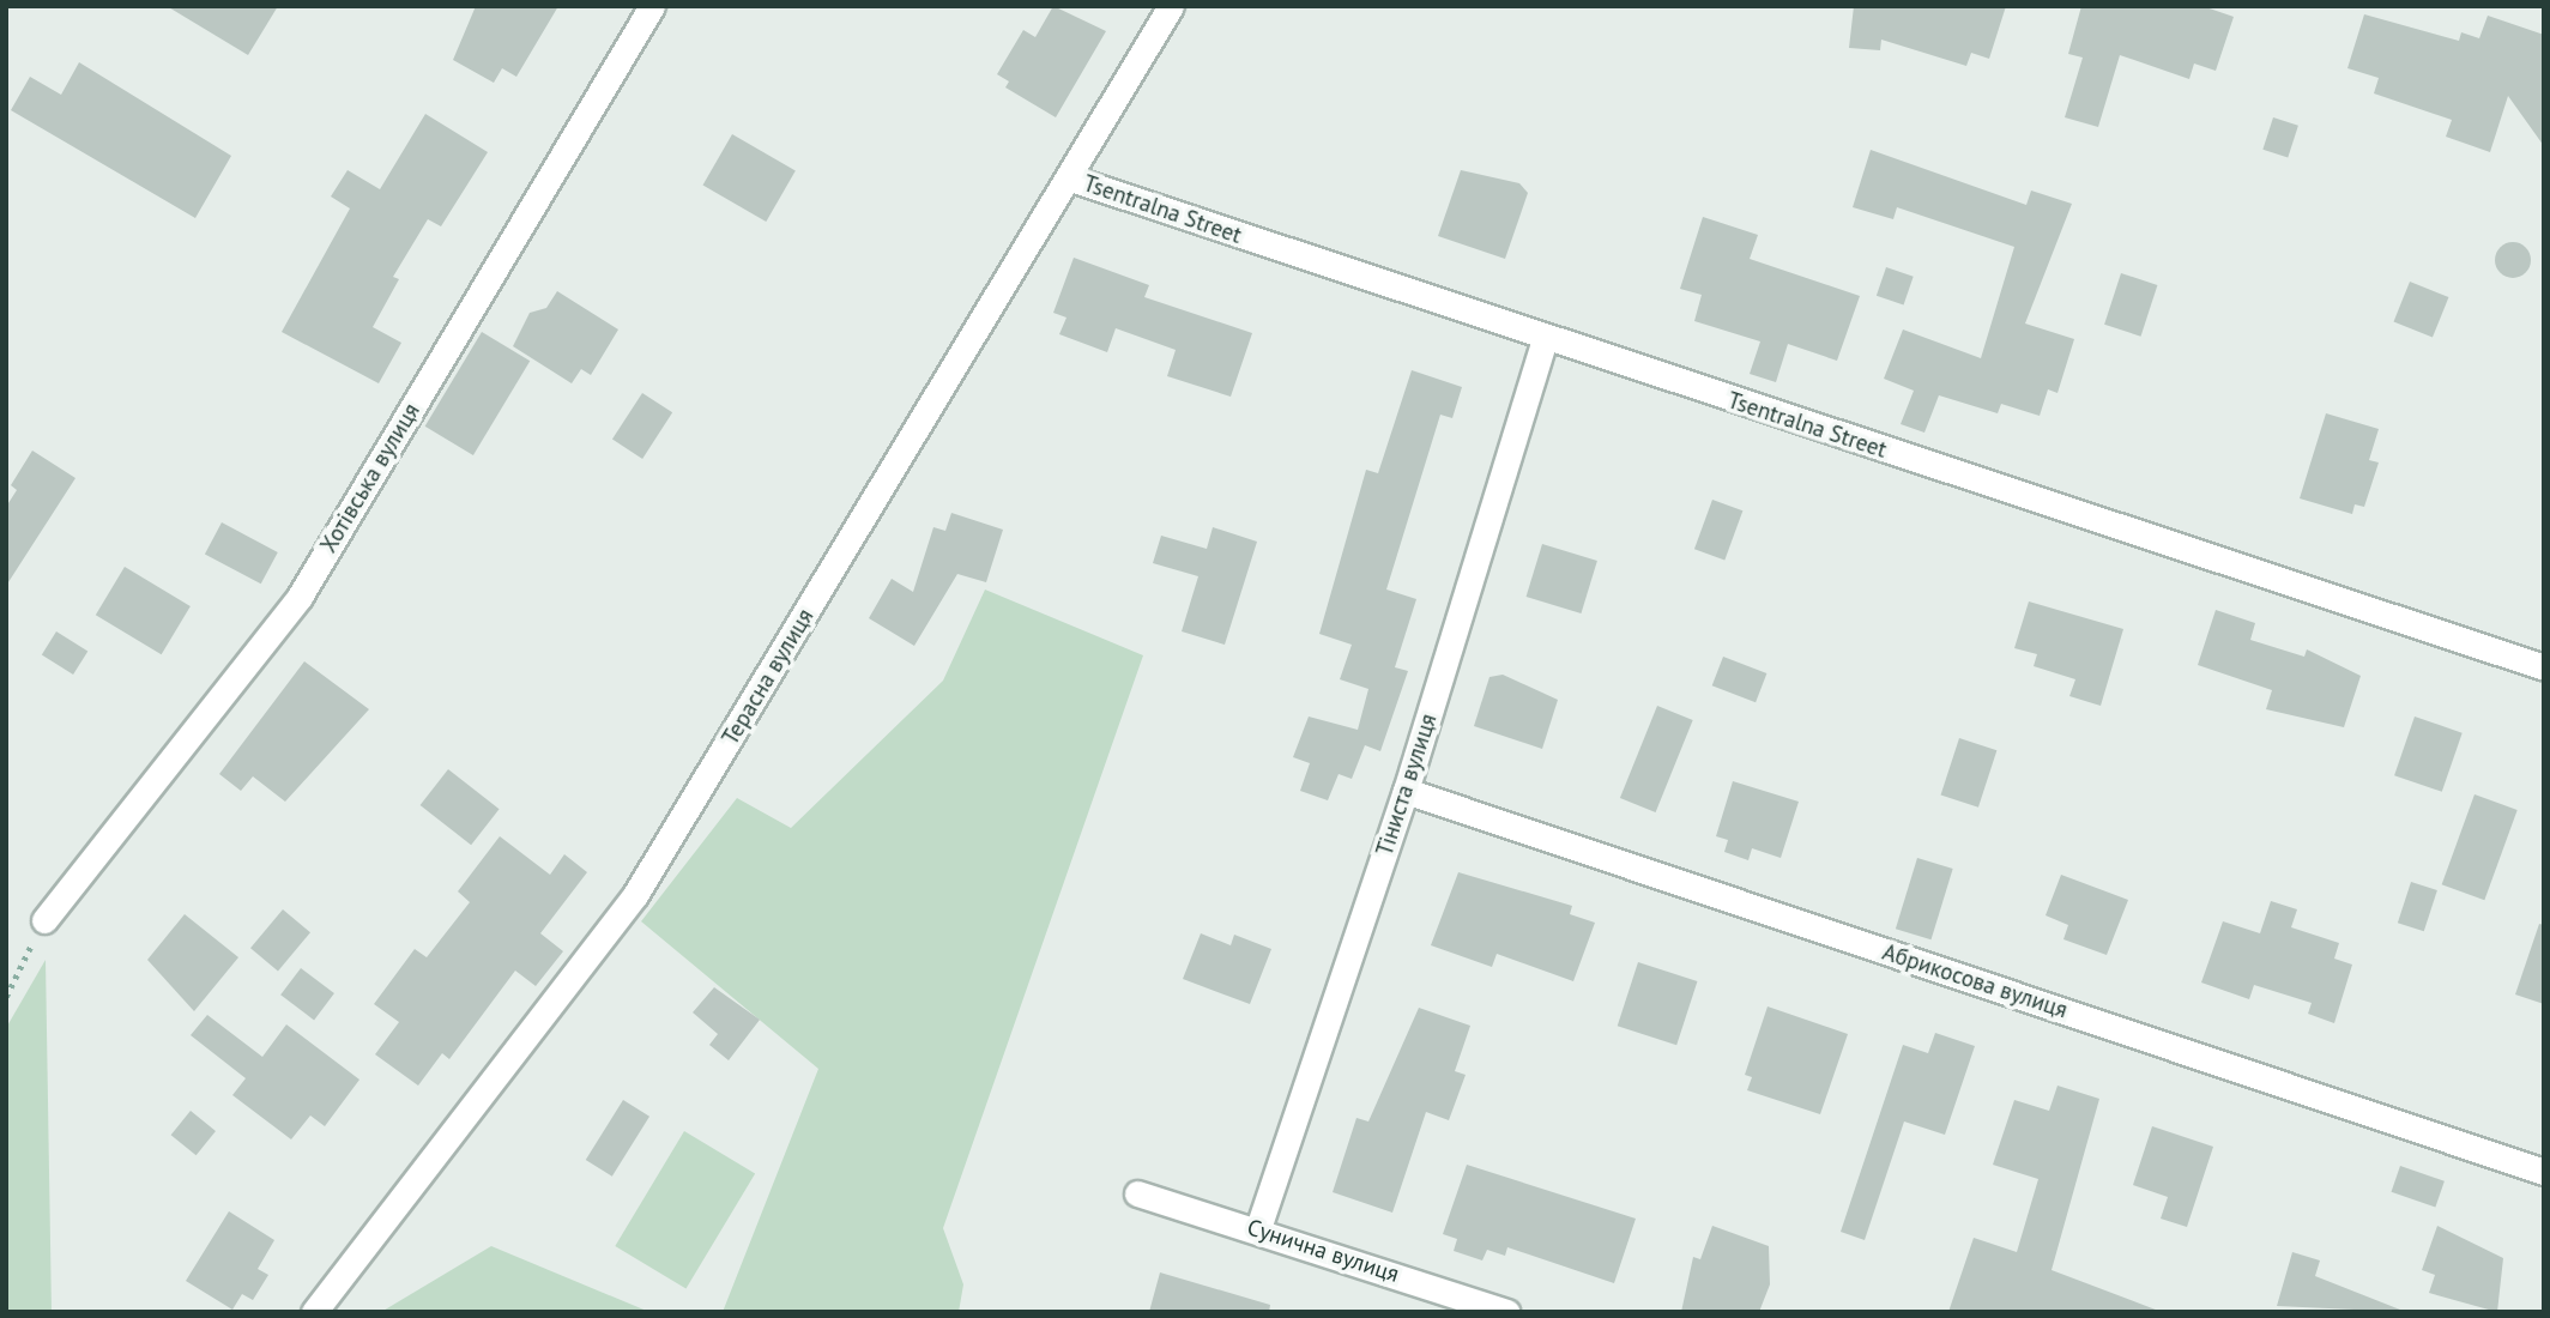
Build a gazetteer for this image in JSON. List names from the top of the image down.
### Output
{
  "streets": {
    "street": [
      "Tsentralna Street",
      "Хотівська вулиця",
      "Терасна вулиця",
      "Тіниста вулиця",
      "Абрикосова вулиця",
      "Сунична вулиця"
    ]
  },
  "crossings": [
    ["Tsentralna Street", "Терасна вулиця"],
    ["Tsentralna Street", "Тіниста вулиця"],
    ["Тіниста вулиця", "Абрикосова вулиця"],
    ["Тіниста вулиця", "Сунична вулиця"]
  ]
}
